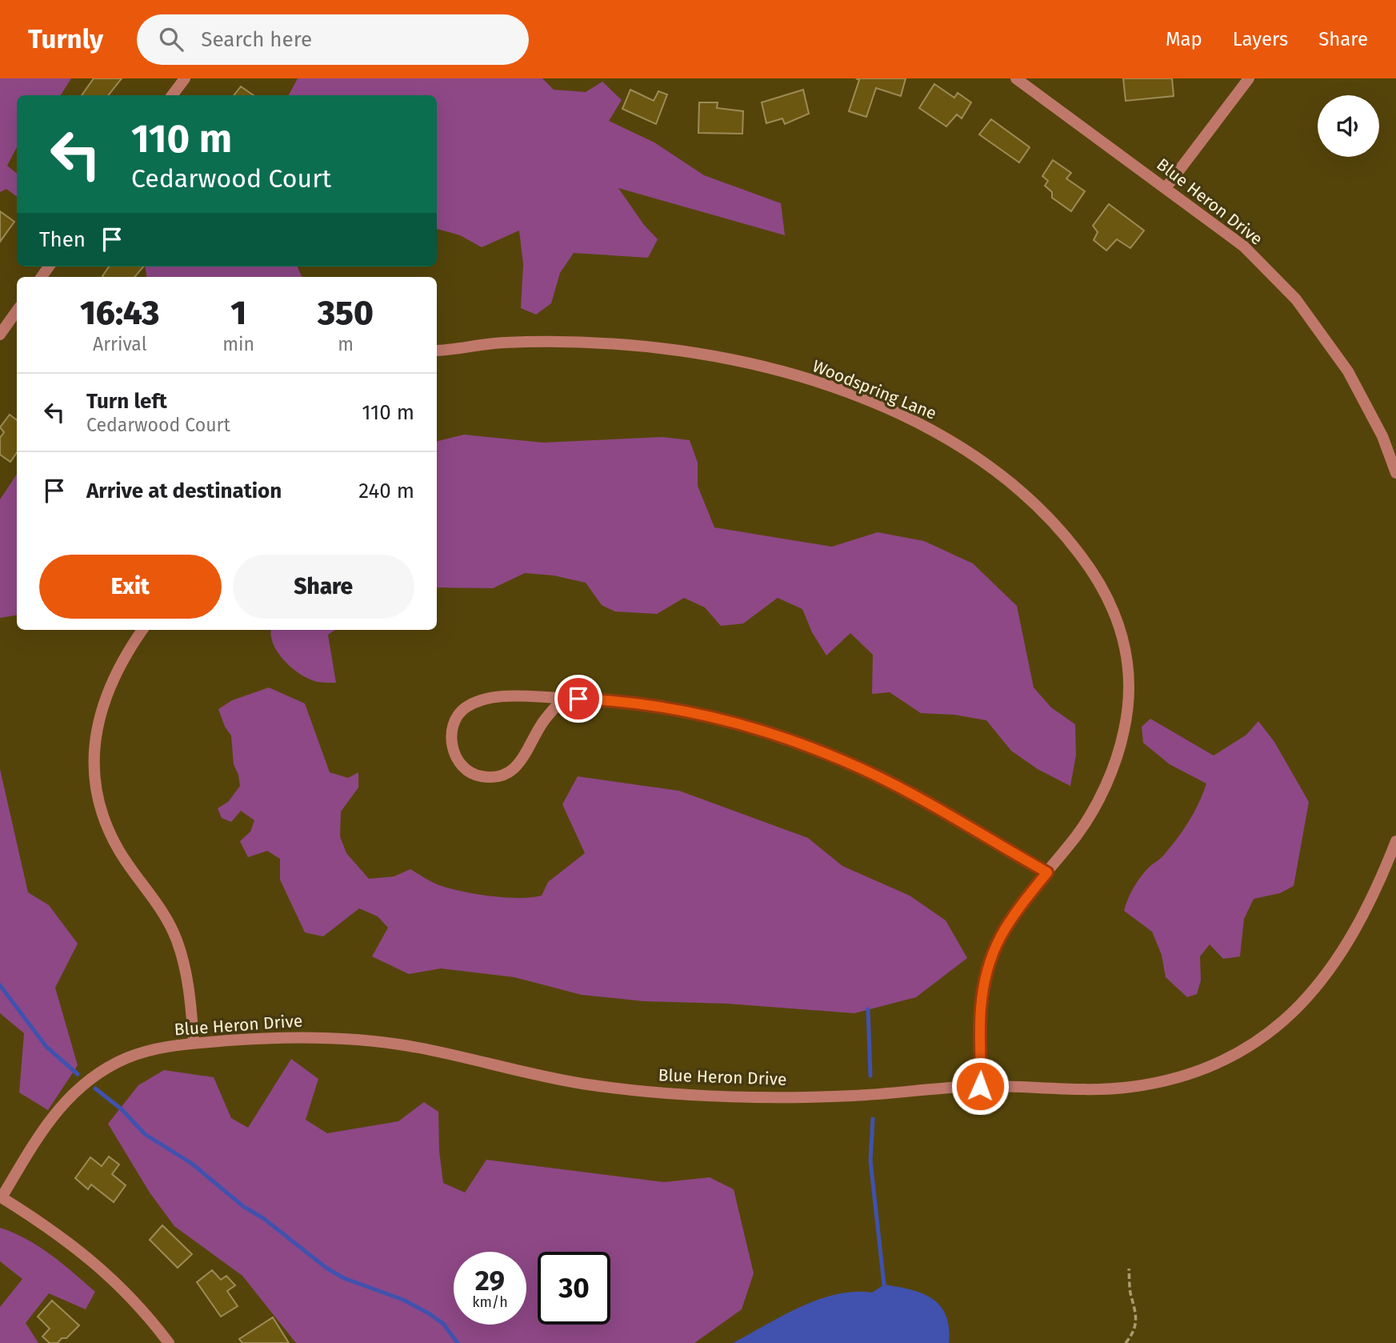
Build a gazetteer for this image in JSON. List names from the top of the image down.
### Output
{
  "streets": {
    "street": ["Blue Heron Drive", "Woodspring Lane"]
  },
  "crossings": [
    ["Blue Heron Drive", "Woodspring Lane"]
  ],
  "page": {
    "header": "Turnly",
    "search": "Search here",
    "nav": ["Map", "Layers", "Share"],
    "turn": ["110 m", "Cedarwood Court"],
    "then": "Then",
    "eta": [
      "16:43",
      "Arrival",
      "1",
      "min",
      "350",
      "m"
    ],
    "list": [
      {
        "name": "Turn left",
        "note": "Cedarwood Court",
        "value": "110 m"
      },
      {
        "name": "Arrive at destination",
        "value": "240 m"
      }
    ],
    "buttons": ["Exit", "Share"],
    "speed": "29 km/h",
    "limit": "30"
  }
}
